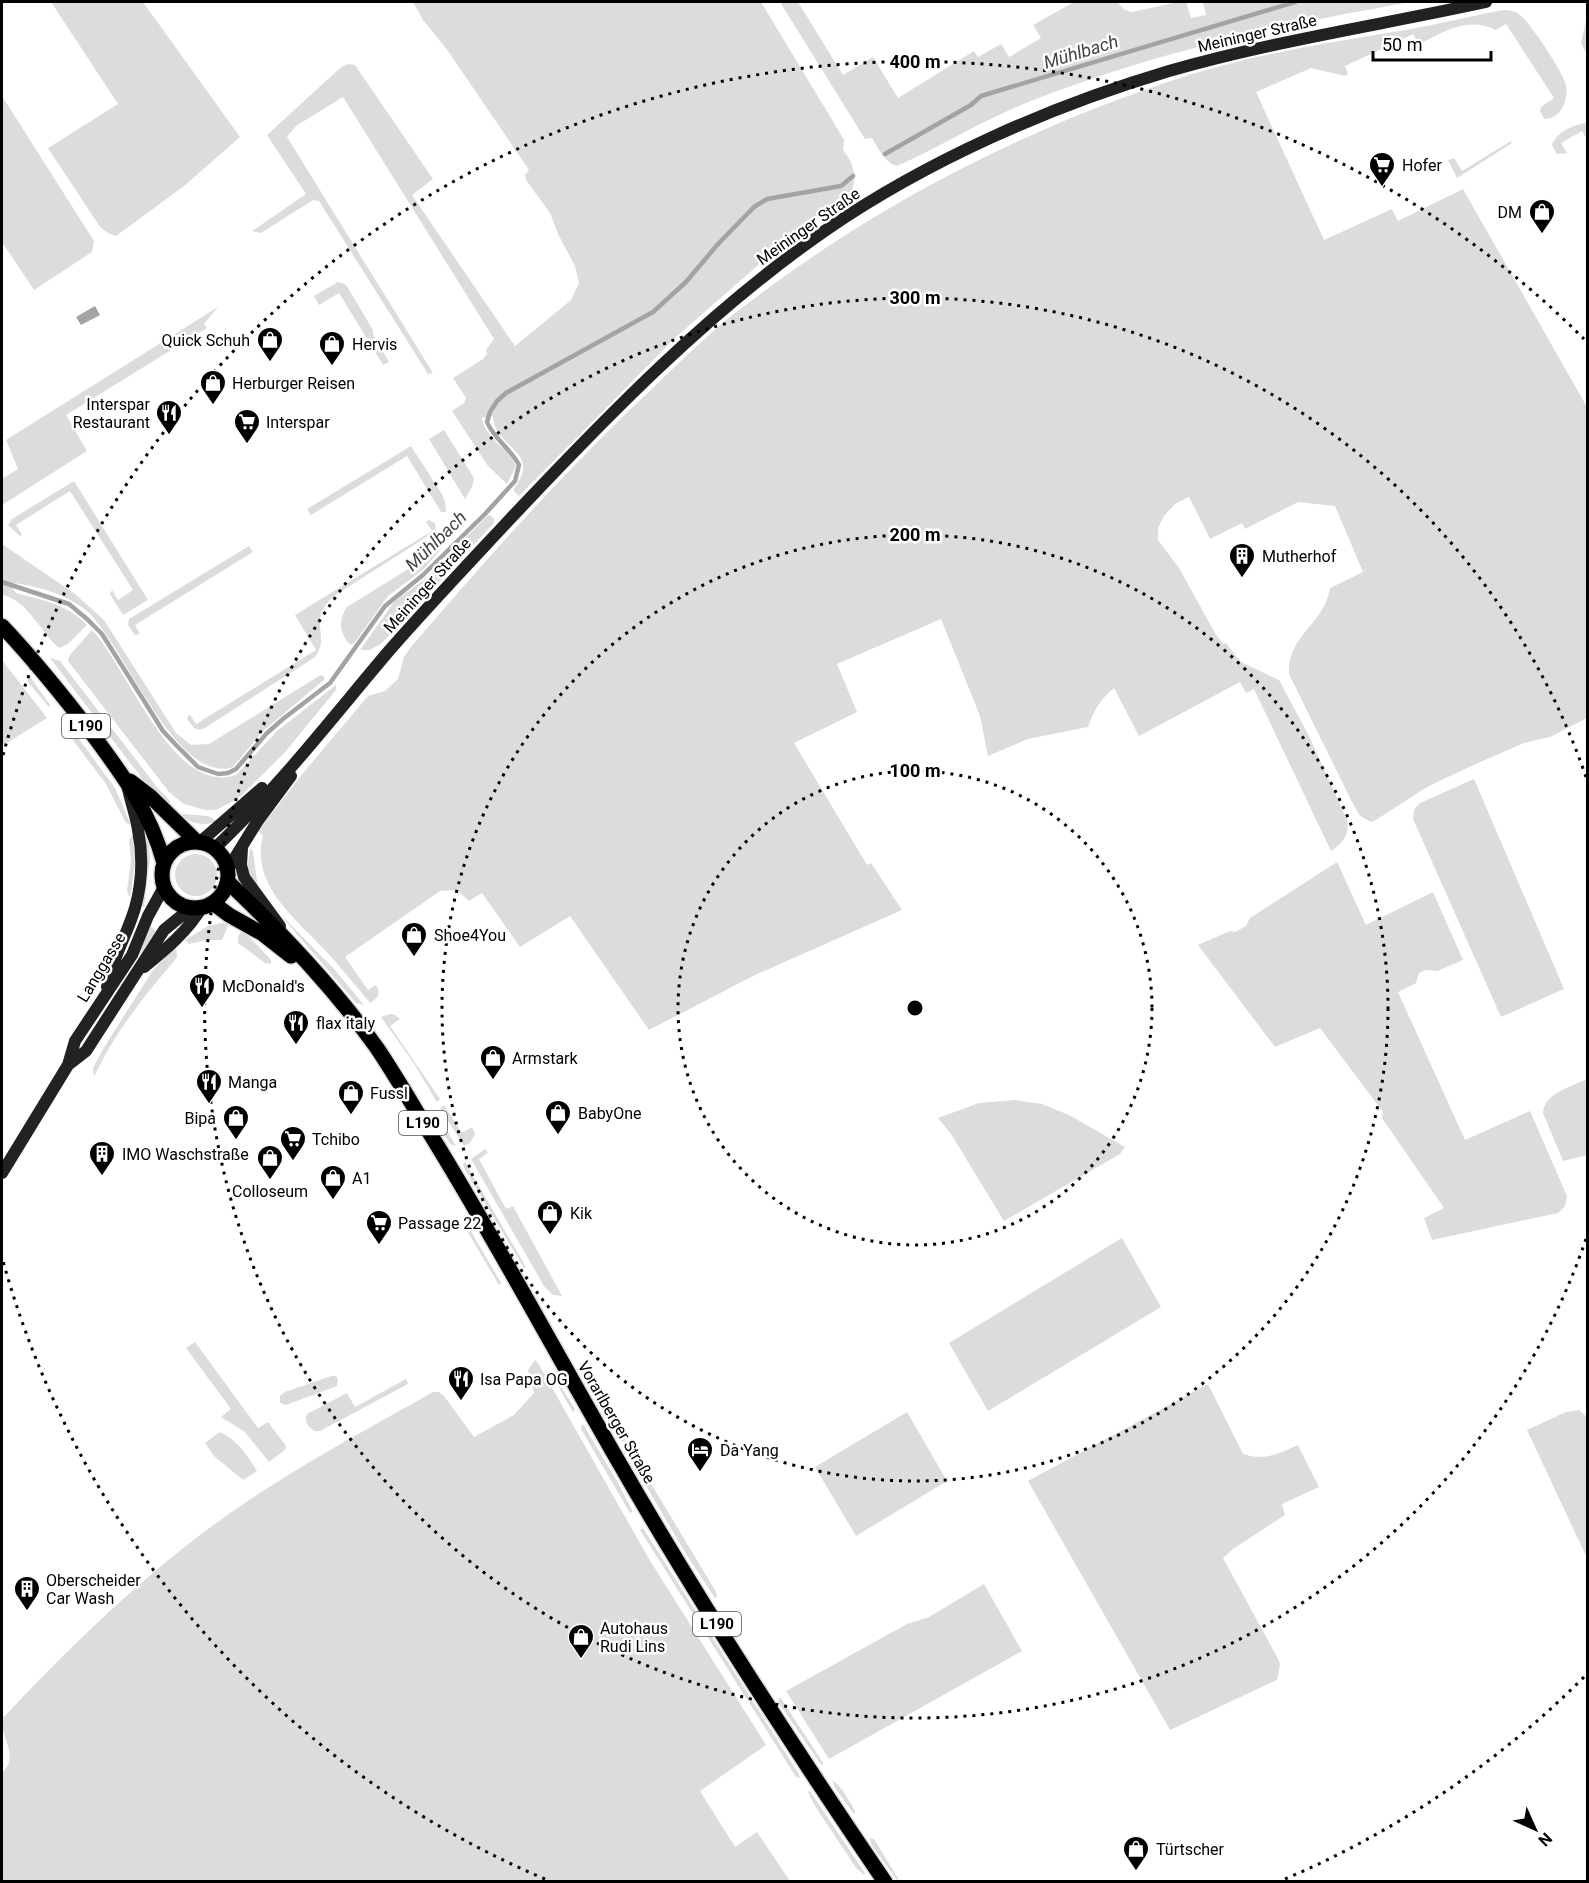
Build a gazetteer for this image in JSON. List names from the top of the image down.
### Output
{
  "streets": {
    "main road": [
      "Meininger Straße",
      "L190",
      "Langgasse",
      "Vorarlberger Straße"
    ]
  },
  "crossings": [
    ["Meininger Straße", "L190"],
    ["Meininger Straße", "Langgasse"],
    ["Meininger Straße", "Vorarlberger Straße"],
    ["L190", "Langgasse"],
    ["L190", "Vorarlberger Straße"],
    ["Langgasse", "Vorarlberger Straße"]
  ],
  "water": ["Mühlbach"],
  "places": {
    "supermarket": [
      "Hofer",
      "Interspar",
      "Tchibo",
      "Passage 22"
    ],
    "shop": [
      "DM",
      "Quick Schuh",
      "Hervis",
      "Herburger Reisen",
      "Shoe4You",
      "Armstark",
      "Fussl",
      "BabyOne",
      "Bipa",
      "Colloseum",
      "A1",
      "Kik",
      "Autohaus Rudi Lins",
      "Türtscher"
    ],
    "restaurant": [
      "Interspar Restaurant",
      "McDonald's",
      "flax italy",
      "Manga",
      "Isa Papa OG"
    ],
    "building": ["Mutherhof", "IMO Waschstraße", "Oberscheider Car Wash"],
    "hotel": ["Da Yang"]
  },
  "scale_bar": "50 m",
  "north": "bottom right",
  "rings": [
    "400 m",
    "300 m",
    "200 m",
    "100 m"
  ]
}
